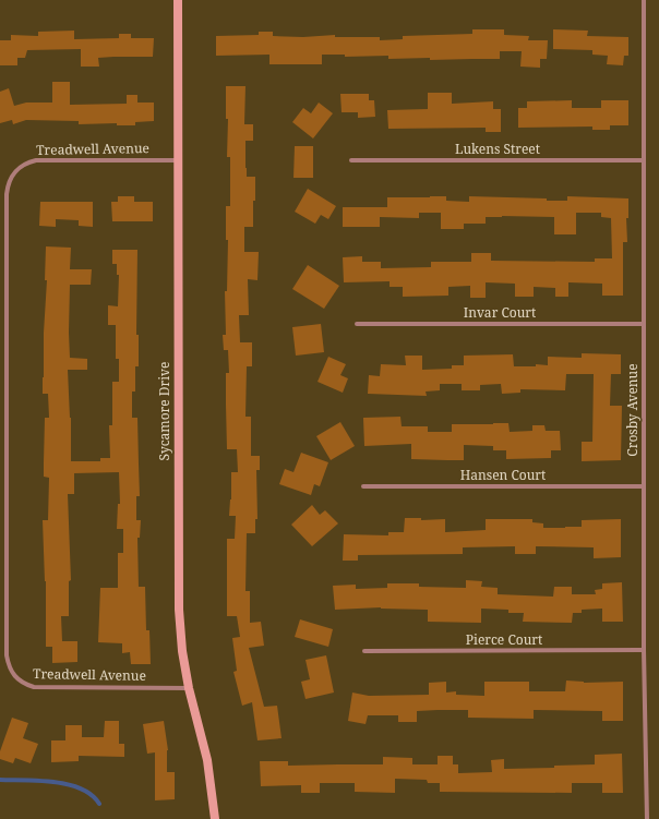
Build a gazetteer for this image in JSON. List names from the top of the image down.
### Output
{
  "streets": {
    "main road": ["Sycamore Drive"],
    "street": [
      "Treadwell Avenue",
      "Lukens Street",
      "Invar Court",
      "Crosby Avenue",
      "Hansen Court",
      "Pierce Court"
    ]
  },
  "crossings": [
    ["Treadwell Avenue", "Sycamore Drive"],
    ["Lukens Street", "Crosby Avenue"],
    ["Invar Court", "Crosby Avenue"],
    ["Crosby Avenue", "Hansen Court"],
    ["Crosby Avenue", "Pierce Court"]
  ]
}
